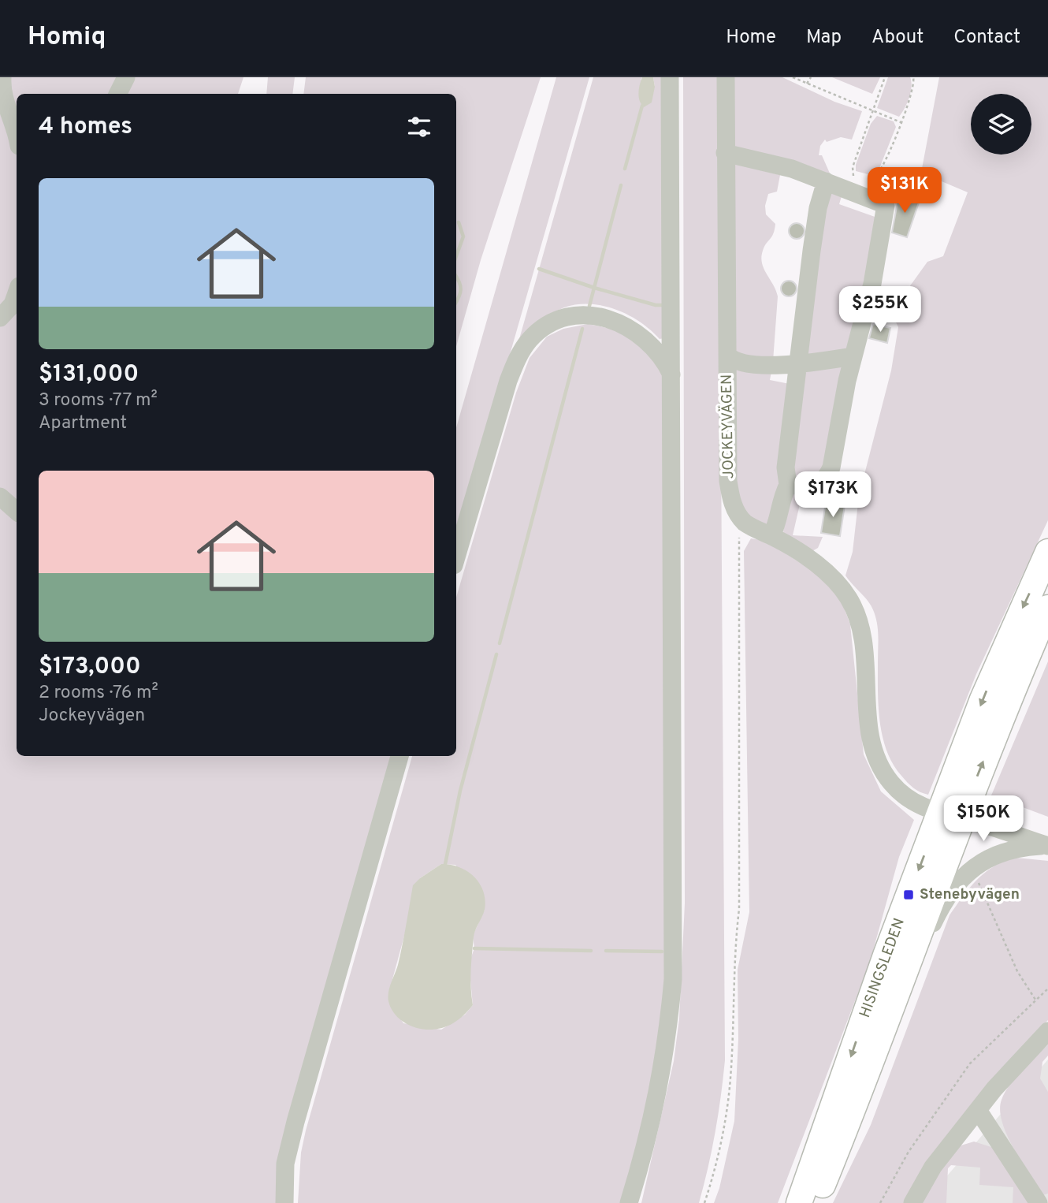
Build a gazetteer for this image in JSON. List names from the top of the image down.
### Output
{
  "streets": {
    "highway": ["HISINGSLEDEN"],
    "street": ["JOCKEYVÄGEN"]
  },
  "places": {
    "transit": ["Stenebyvägen"]
  },
  "page": {
    "header": "Homiq",
    "nav": [
      "Home",
      "Map",
      "About",
      "Contact"
    ],
    "heading": "4 homes",
    "list": [
      {
        "name": "$131,000",
        "note": "3 rooms · 77 m² · Apartment"
      },
      {
        "name": "$173,000",
        "note": "2 rooms · 76 m² · Jockeyvägen"
      }
    ],
    "price": [
      "$131K",
      "$255K",
      "$173K",
      "$150K"
    ]
  }
}
